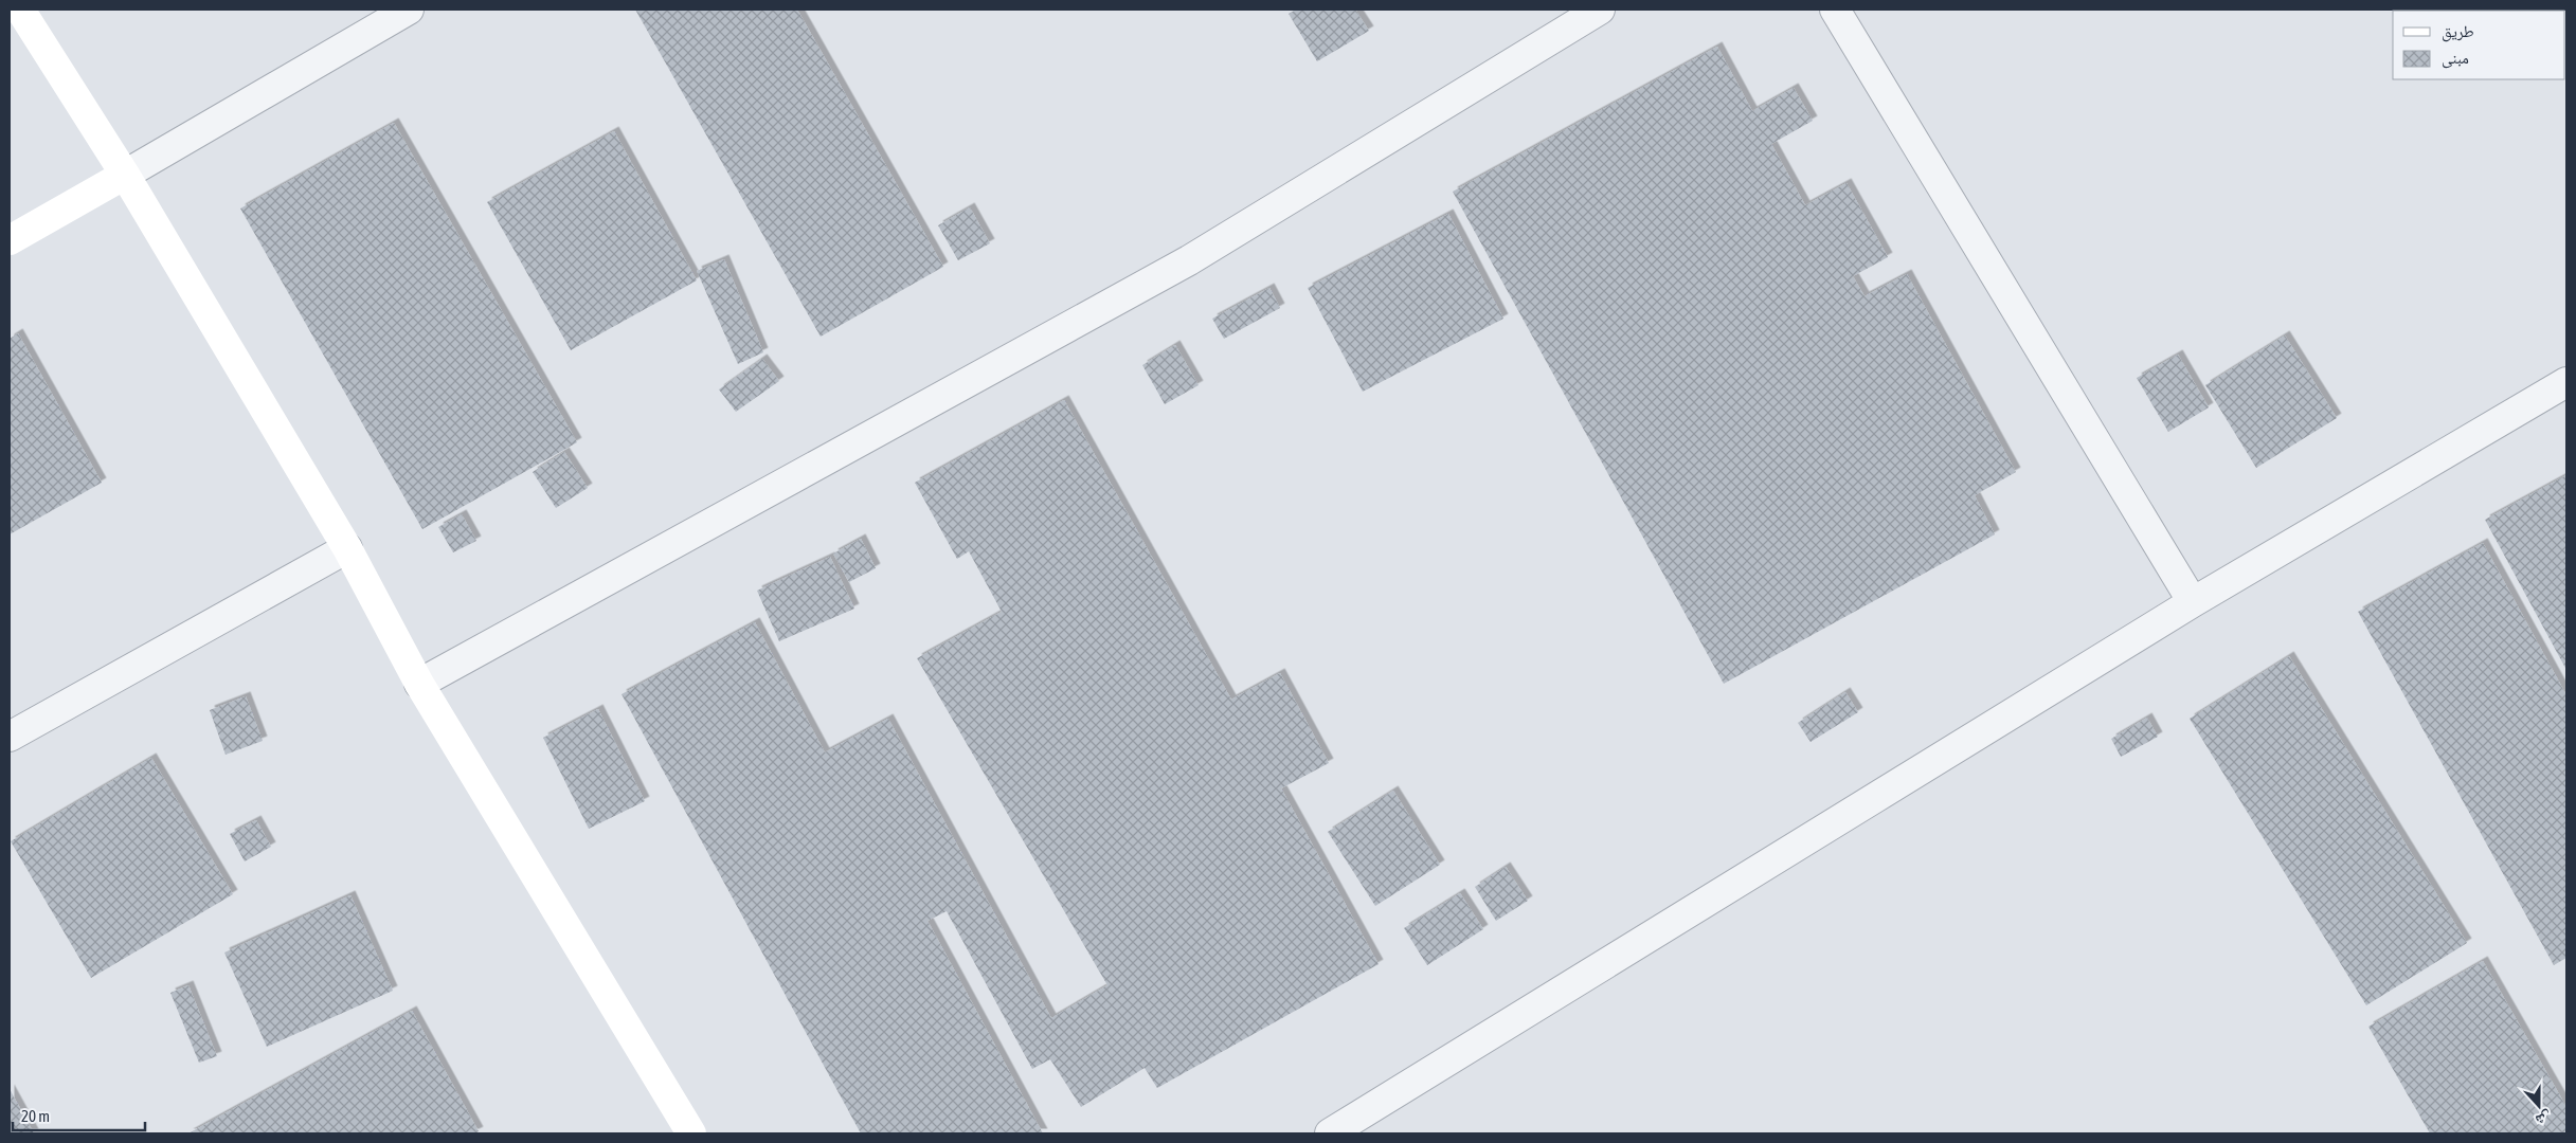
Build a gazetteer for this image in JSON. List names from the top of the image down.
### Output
{
  "legend": ["طريق", "مبنى"],
  "scale_bar": "20 m",
  "north": "bottom"
}
